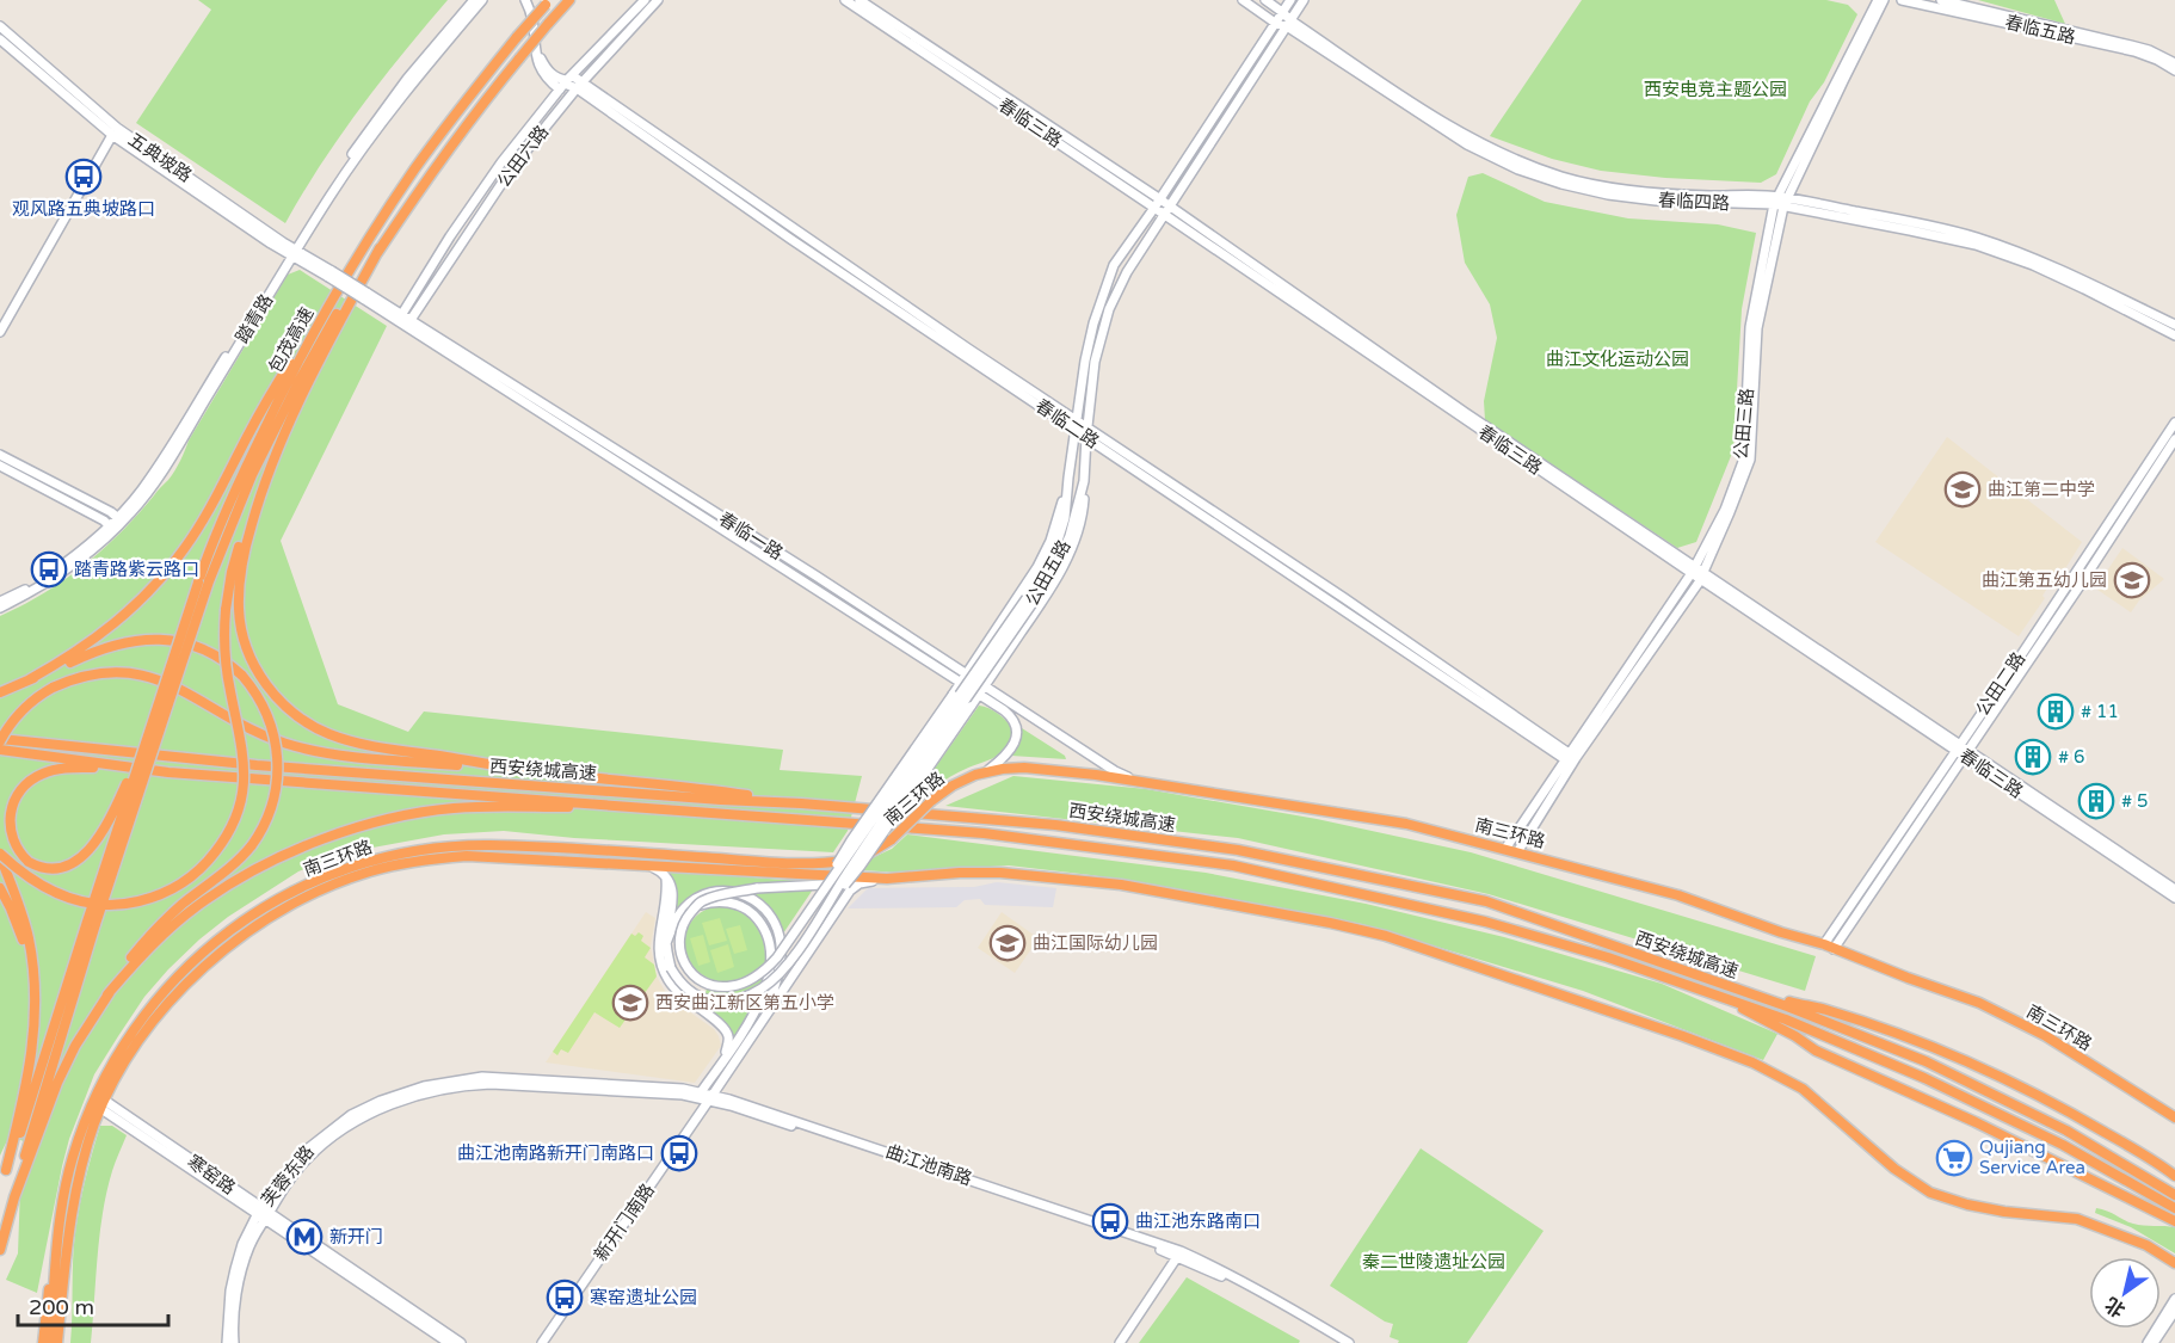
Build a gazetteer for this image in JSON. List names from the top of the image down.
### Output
{
  "streets": {
    "highway": ["包茂高速", "西安绕城高速", "南三环路"],
    "street": [
      "春临五路",
      "春临三路",
      "公田六路",
      "五典坡路",
      "春临四路",
      "踏青路",
      "春临二路",
      "公田三路",
      "春临一路",
      "公田五路",
      "公田二路",
      "曲江池南路",
      "寒窑路",
      "芙蓉东路",
      "新开门南路"
    ]
  },
  "crossings": [
    ["春临三路", "公田三路"],
    ["春临三路", "公田五路"],
    ["春临三路", "公田二路"],
    ["公田六路", "春临二路"],
    ["公田六路", "春临一路"],
    ["五典坡路", "踏青路"],
    ["五典坡路", "春临一路"],
    ["春临四路", "公田三路"],
    ["春临四路", "公田五路"],
    ["春临二路", "公田三路"],
    ["春临二路", "公田五路"],
    ["公田三路", "南三环路"],
    ["春临一路", "南三环路"],
    ["公田二路", "南三环路"],
    ["南三环路", "寒窑路"],
    ["曲江池南路", "芙蓉东路"],
    ["曲江池南路", "新开门南路"],
    ["寒窑路", "芙蓉东路"]
  ],
  "parks": ["西安电竞主题公园", "曲江文化运动公园", "秦二世陵遗址公园"],
  "places": {
    "bus stop": [
      "观风路五典坡路口",
      "踏青路紫云路口",
      "曲江池南路新开门南路口",
      "曲江池东路南口",
      "寒窑遗址公园"
    ],
    "school or university": [
      "曲江第二中学",
      "曲江第五幼儿园",
      "曲江国际幼儿园",
      "西安曲江新区第五小学"
    ],
    "building": ["# 11", "# 6", "# 5"],
    "supermarket": ["Qujiang Service Area"],
    "metro station": ["新开门"]
  },
  "scale_bar": "200 m",
  "north": "bottom left"
}
